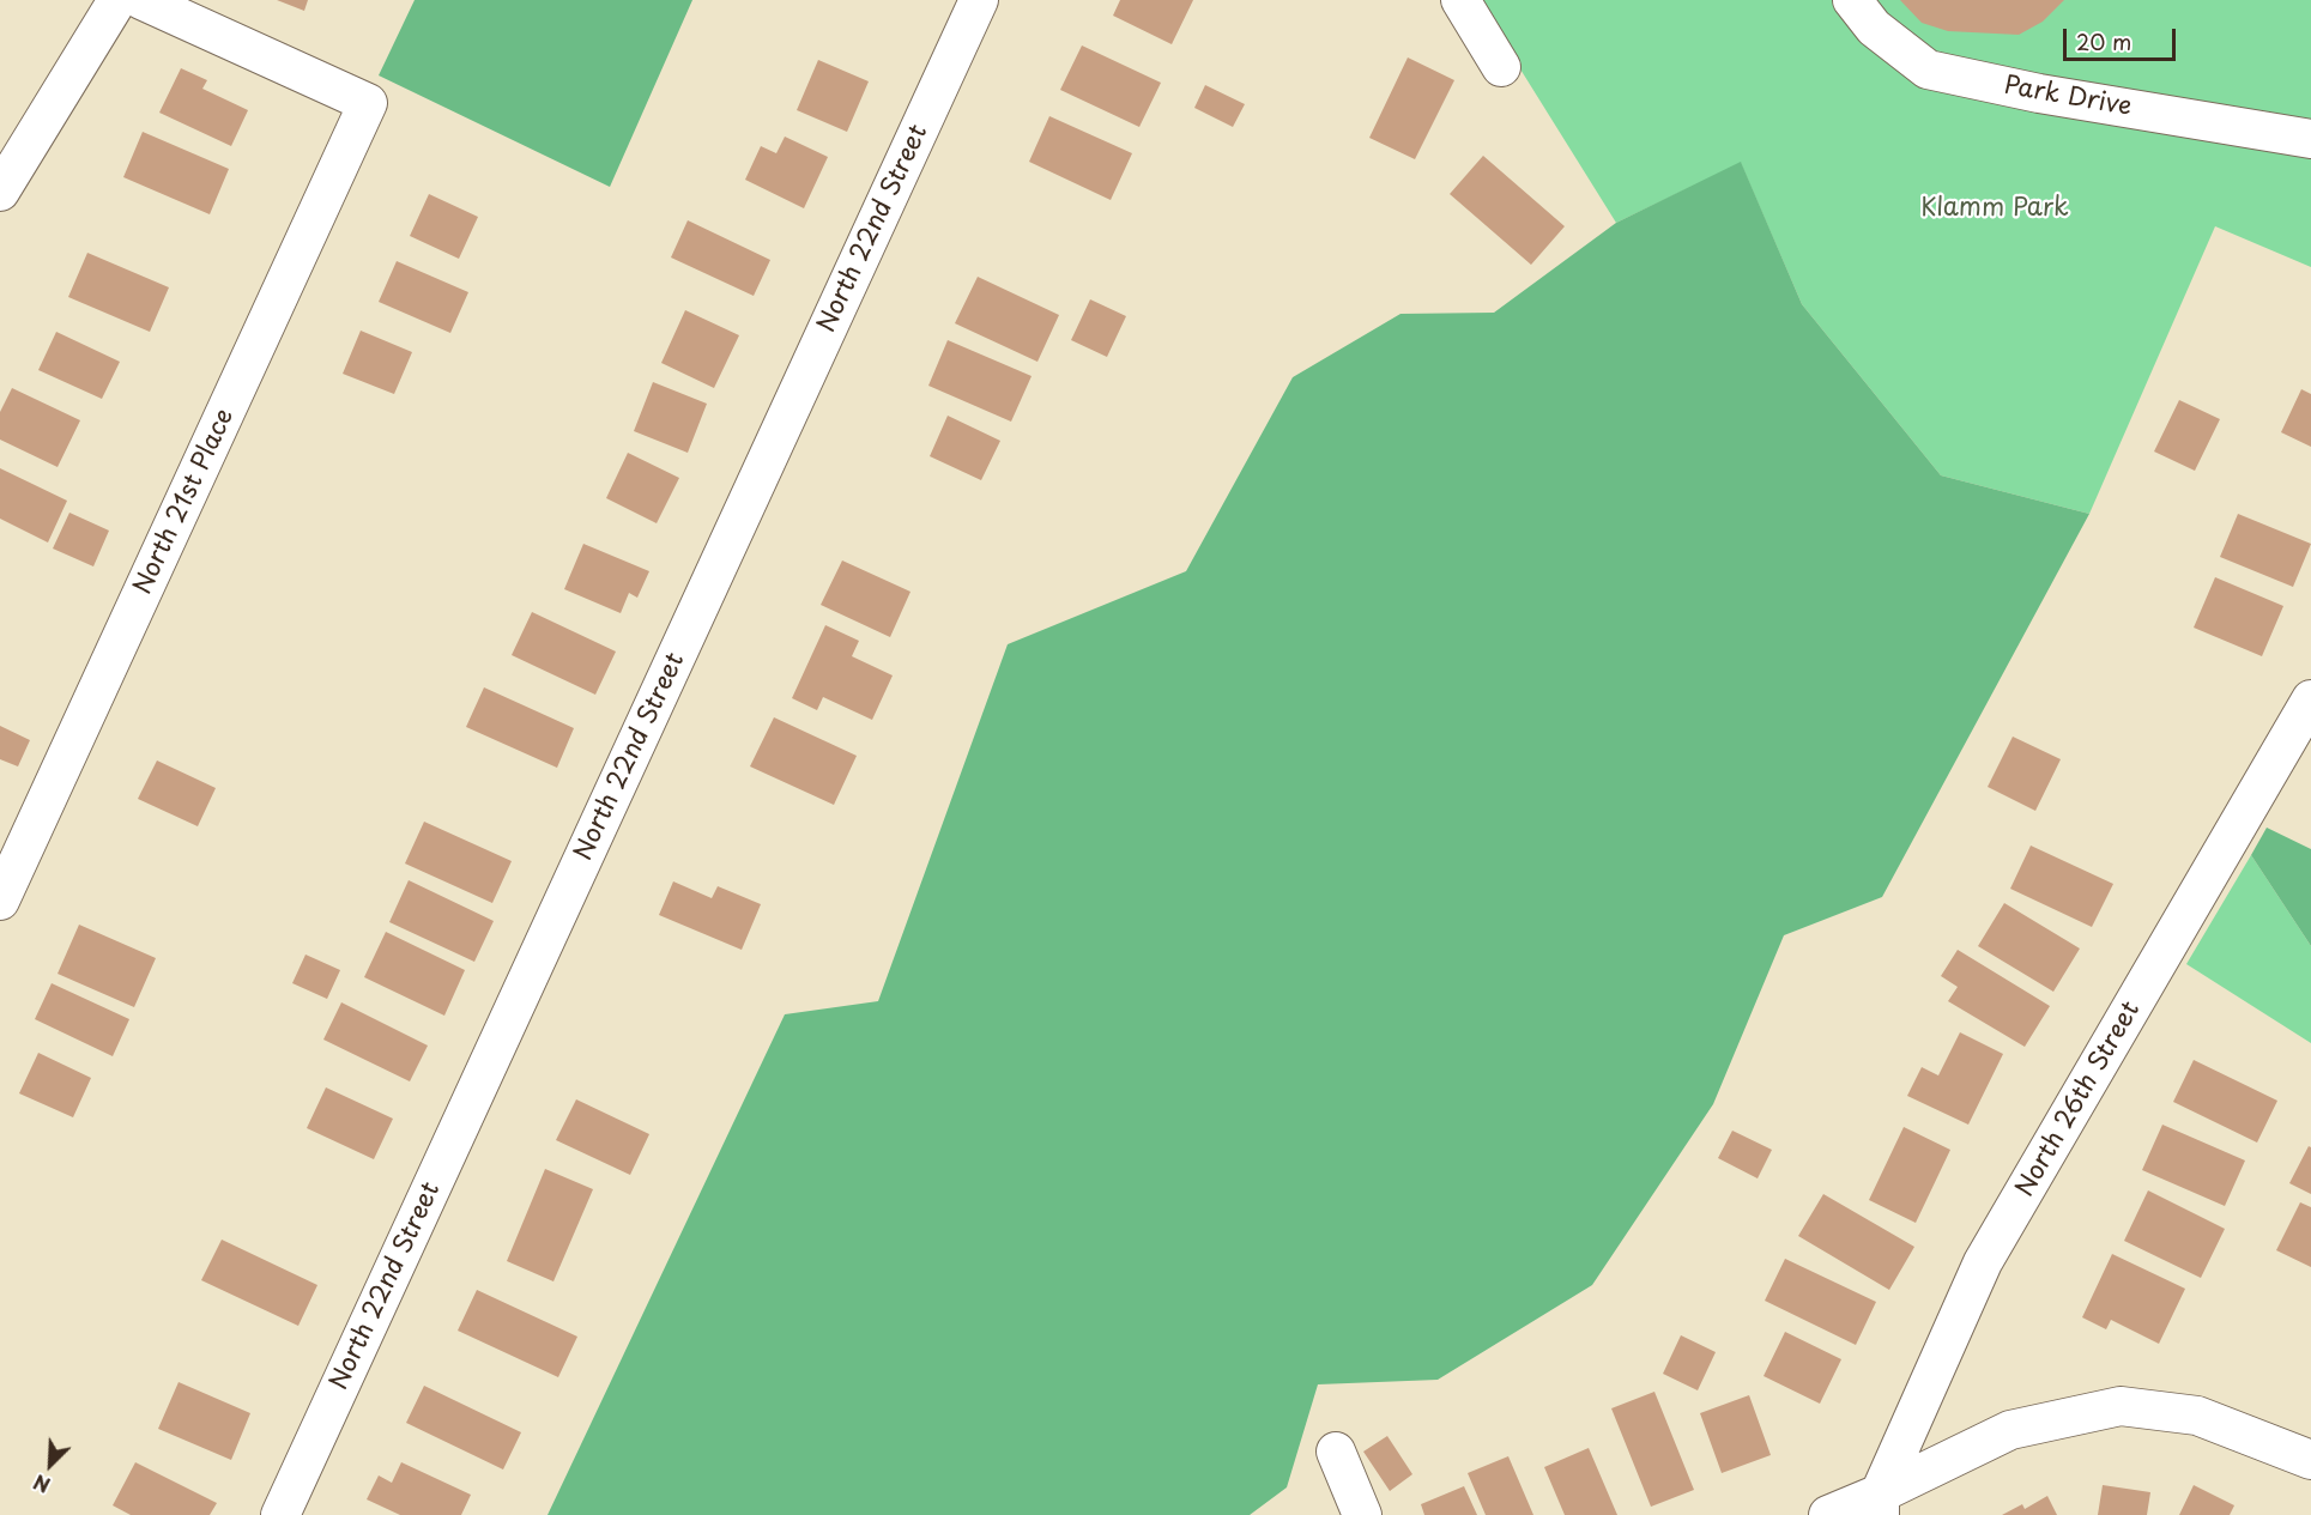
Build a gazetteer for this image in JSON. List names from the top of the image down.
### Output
{
  "streets": {
    "street": [
      "Park Drive",
      "North 22nd Street",
      "North 21st Place",
      "North 26th Street"
    ]
  },
  "parks": ["Klamm Park"],
  "scale_bar": "20 m",
  "north": "bottom left"
}
